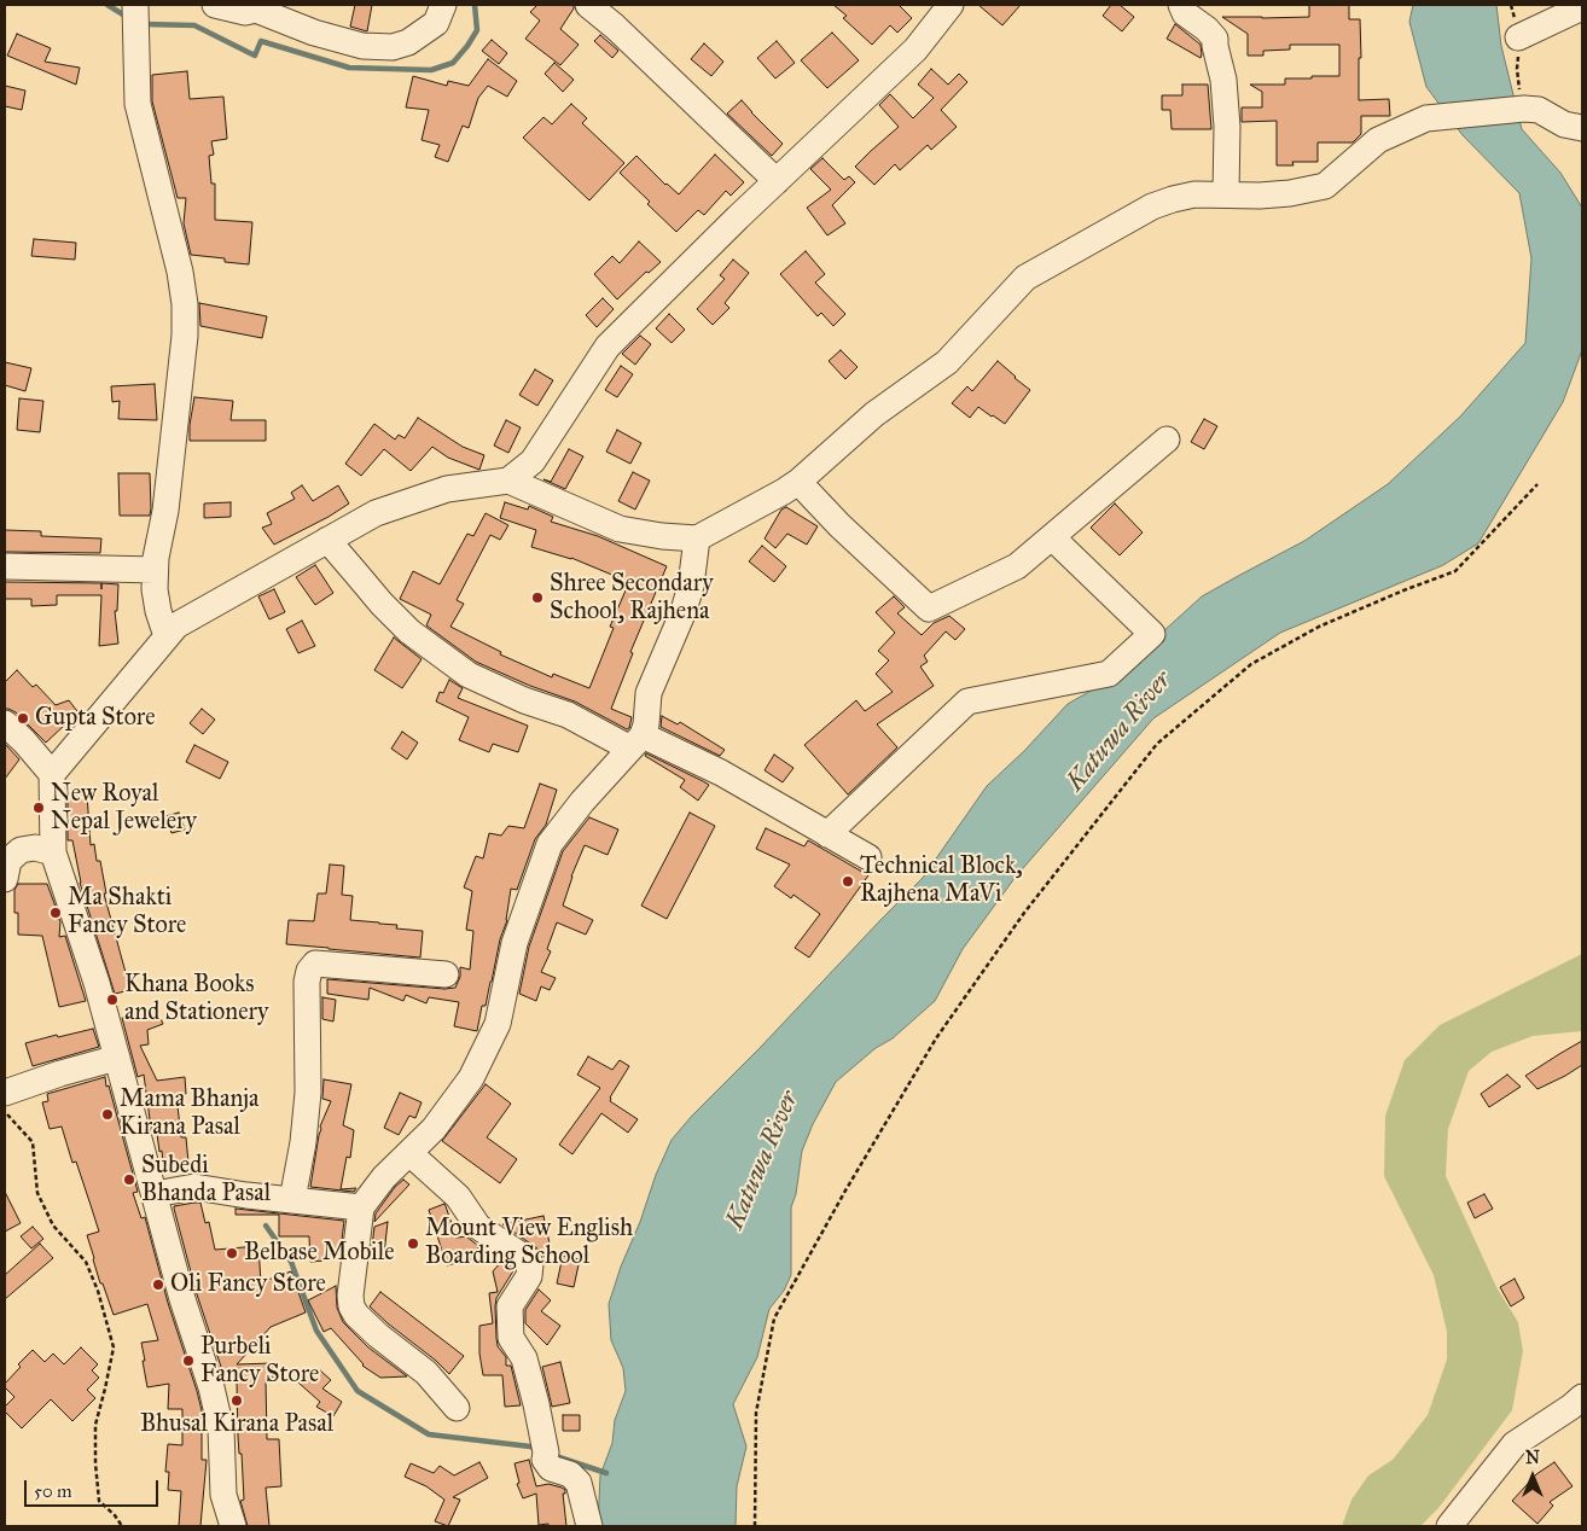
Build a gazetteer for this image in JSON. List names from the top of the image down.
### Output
{
  "water": ["Katuwa River"],
  "places": [
    "Shree Secondary School, Rajhena",
    "Gupta Store",
    "New Royal Nepal Jewelery",
    "Technical Block, Rajhena MaVi",
    "Ma Shakti Fancy Store",
    "Khana Books and Stationery",
    "Mama Bhanja Kirana Pasal",
    "Subedi Bhanda Pasal",
    "Mount View English Boarding School",
    "Belbase Mobile",
    "Oli Fancy Store",
    "Purbeli Fancy Store",
    "Bhusal Kirana Pasal"
  ],
  "scale_bar": "50 m",
  "north": "top"
}
